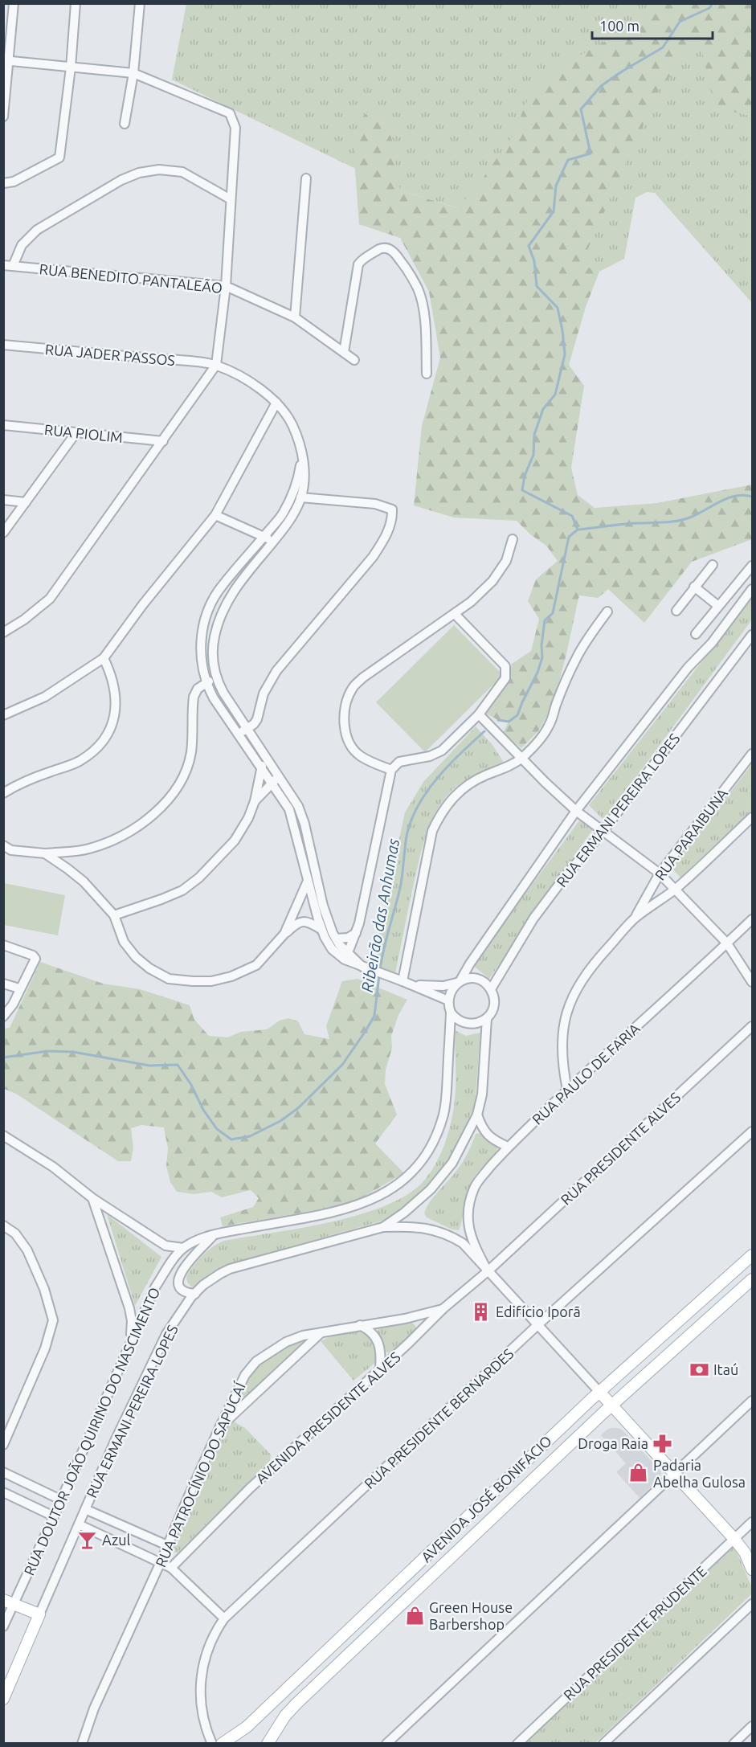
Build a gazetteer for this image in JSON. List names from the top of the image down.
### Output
{
  "streets": {
    "main road": ["RUA ERMANI PEREIRA LOPES", "AVENIDA JOSÉ BONIFÁCIO"],
    "street": [
      "RUA BENEDITO PANTALEÃO",
      "RUA JADER PASSOS",
      "RUA PIOLIM",
      "RUA PARAIBUNA",
      "RUA PAULO DE FARIA",
      "RUA PRESIDENTE ALVES",
      "AVENIDA PRESIDENTE ALVES",
      "RUA PRESIDENTE BERNARDES",
      "RUA DOUTOR JOÃO QUIRINO DO NASCIMENTO",
      "RUA PATROCÍNIO DO SAPUCAÍ",
      "RUA PRESIDENTE PRUDENTE"
    ]
  },
  "crossings": [
    ["RUA ERMANI PEREIRA LOPES", "RUA DOUTOR JOÃO QUIRINO DO NASCIMENTO"],
    ["RUA PARAIBUNA", "RUA PAULO DE FARIA"],
    ["RUA PAULO DE FARIA", "RUA PRESIDENTE ALVES"],
    ["RUA PAULO DE FARIA", "AVENIDA PRESIDENTE ALVES"],
    ["RUA PRESIDENTE ALVES", "AVENIDA PRESIDENTE ALVES"],
    ["AVENIDA PRESIDENTE ALVES", "RUA PATROCÍNIO DO SAPUCAÍ"]
  ],
  "water": ["Ribeirão das Anhumas"],
  "places": {
    "building": ["Edifício Iporã"],
    "bank": ["Itaú"],
    "pharmacy": ["Droga Raia"],
    "shop": ["Padaria Abelha Gulosa", "Green House Barbershop"],
    "bar": ["Azul"]
  },
  "scale_bar": "100 m"
}
